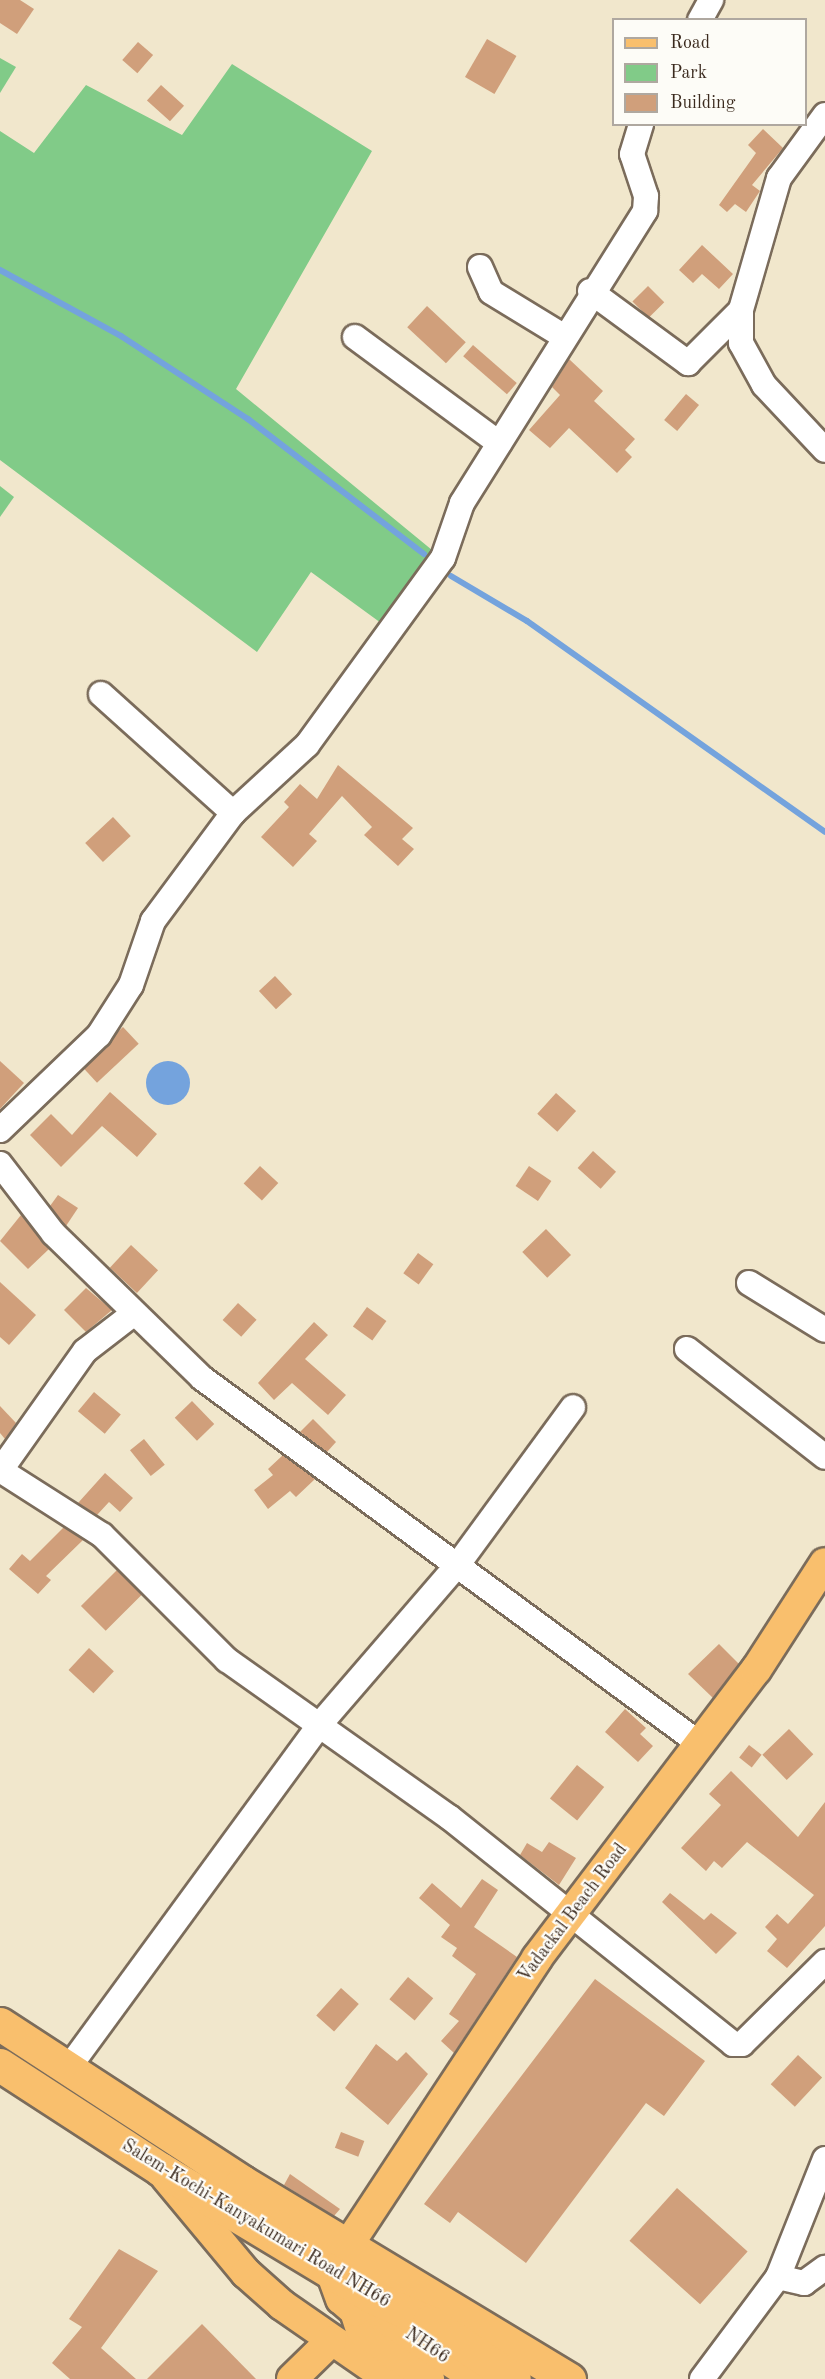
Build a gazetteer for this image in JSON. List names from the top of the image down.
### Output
{
  "streets": {
    "highway": ["Salem-Kochi-Kanyakumari Road NH66", "NH66"],
    "main road": ["Vadackal Beach Road"]
  },
  "crossings": [
    ["Vadackal Beach Road", "Salem-Kochi-Kanyakumari Road NH66"],
    ["Vadackal Beach Road", "NH66"],
    ["Salem-Kochi-Kanyakumari Road NH66", "NH66"]
  ],
  "legend": ["Road", "Park", "Building"]
}
